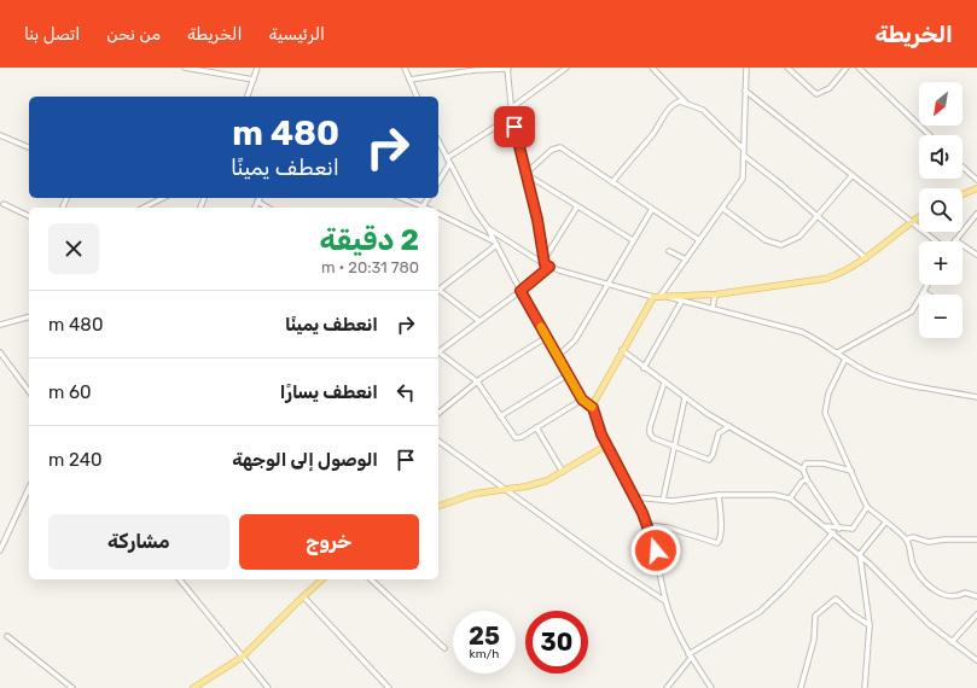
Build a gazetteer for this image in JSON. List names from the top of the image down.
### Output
{
  "north": "bottom left",
  "page": {
    "header": "الخريطة",
    "nav": [
      "الرئيسية",
      "الخريطة",
      "من نحن",
      "اتصل بنا"
    ],
    "map_buttons": ["+", "−"],
    "turn": ["480 m", "انعطف يمينًا"],
    "heading": ["2 دقيقة", "780 m · 20:31"],
    "list": [
      {
        "name": "انعطف يمينًا",
        "value": "480 m"
      },
      {
        "name": "انعطف يسارًا",
        "value": "60 m"
      },
      {
        "name": "الوصول إلى الوجهة",
        "value": "240 m"
      }
    ],
    "buttons": ["خروج", "مشاركة"],
    "speed": "25 km/h",
    "limit": "30"
  }
}
